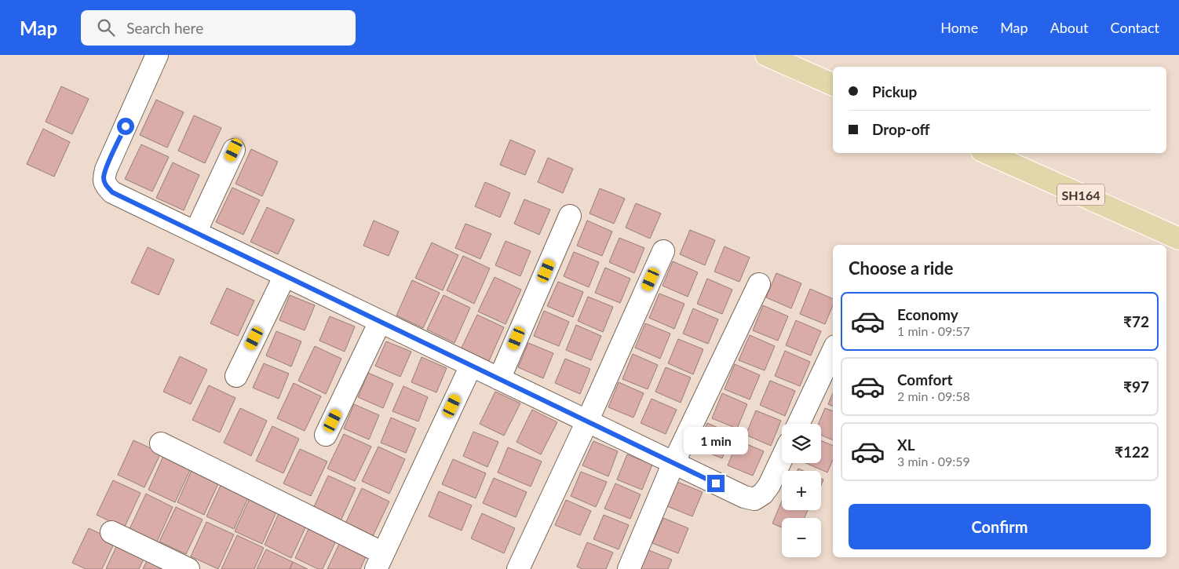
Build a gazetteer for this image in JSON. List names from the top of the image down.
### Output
{
  "streets": {
    "main road": ["SH164"]
  },
  "page": {
    "header": "Map",
    "search": "Search here",
    "nav": [
      "Home",
      "Map",
      "About",
      "Contact"
    ],
    "banner": ["Pickup", "Drop-off"],
    "heading": "Choose a ride",
    "list": [
      {
        "name": "Economy",
        "note": "1 min · 09:57",
        "value": "₹72"
      },
      {
        "name": "Comfort",
        "note": "2 min · 09:58",
        "value": "₹97"
      },
      {
        "name": "XL",
        "note": "3 min · 09:59",
        "value": "₹122"
      }
    ],
    "map_buttons": ["+", "−"],
    "bubble": "1 min",
    "buttons": "Confirm"
  }
}
